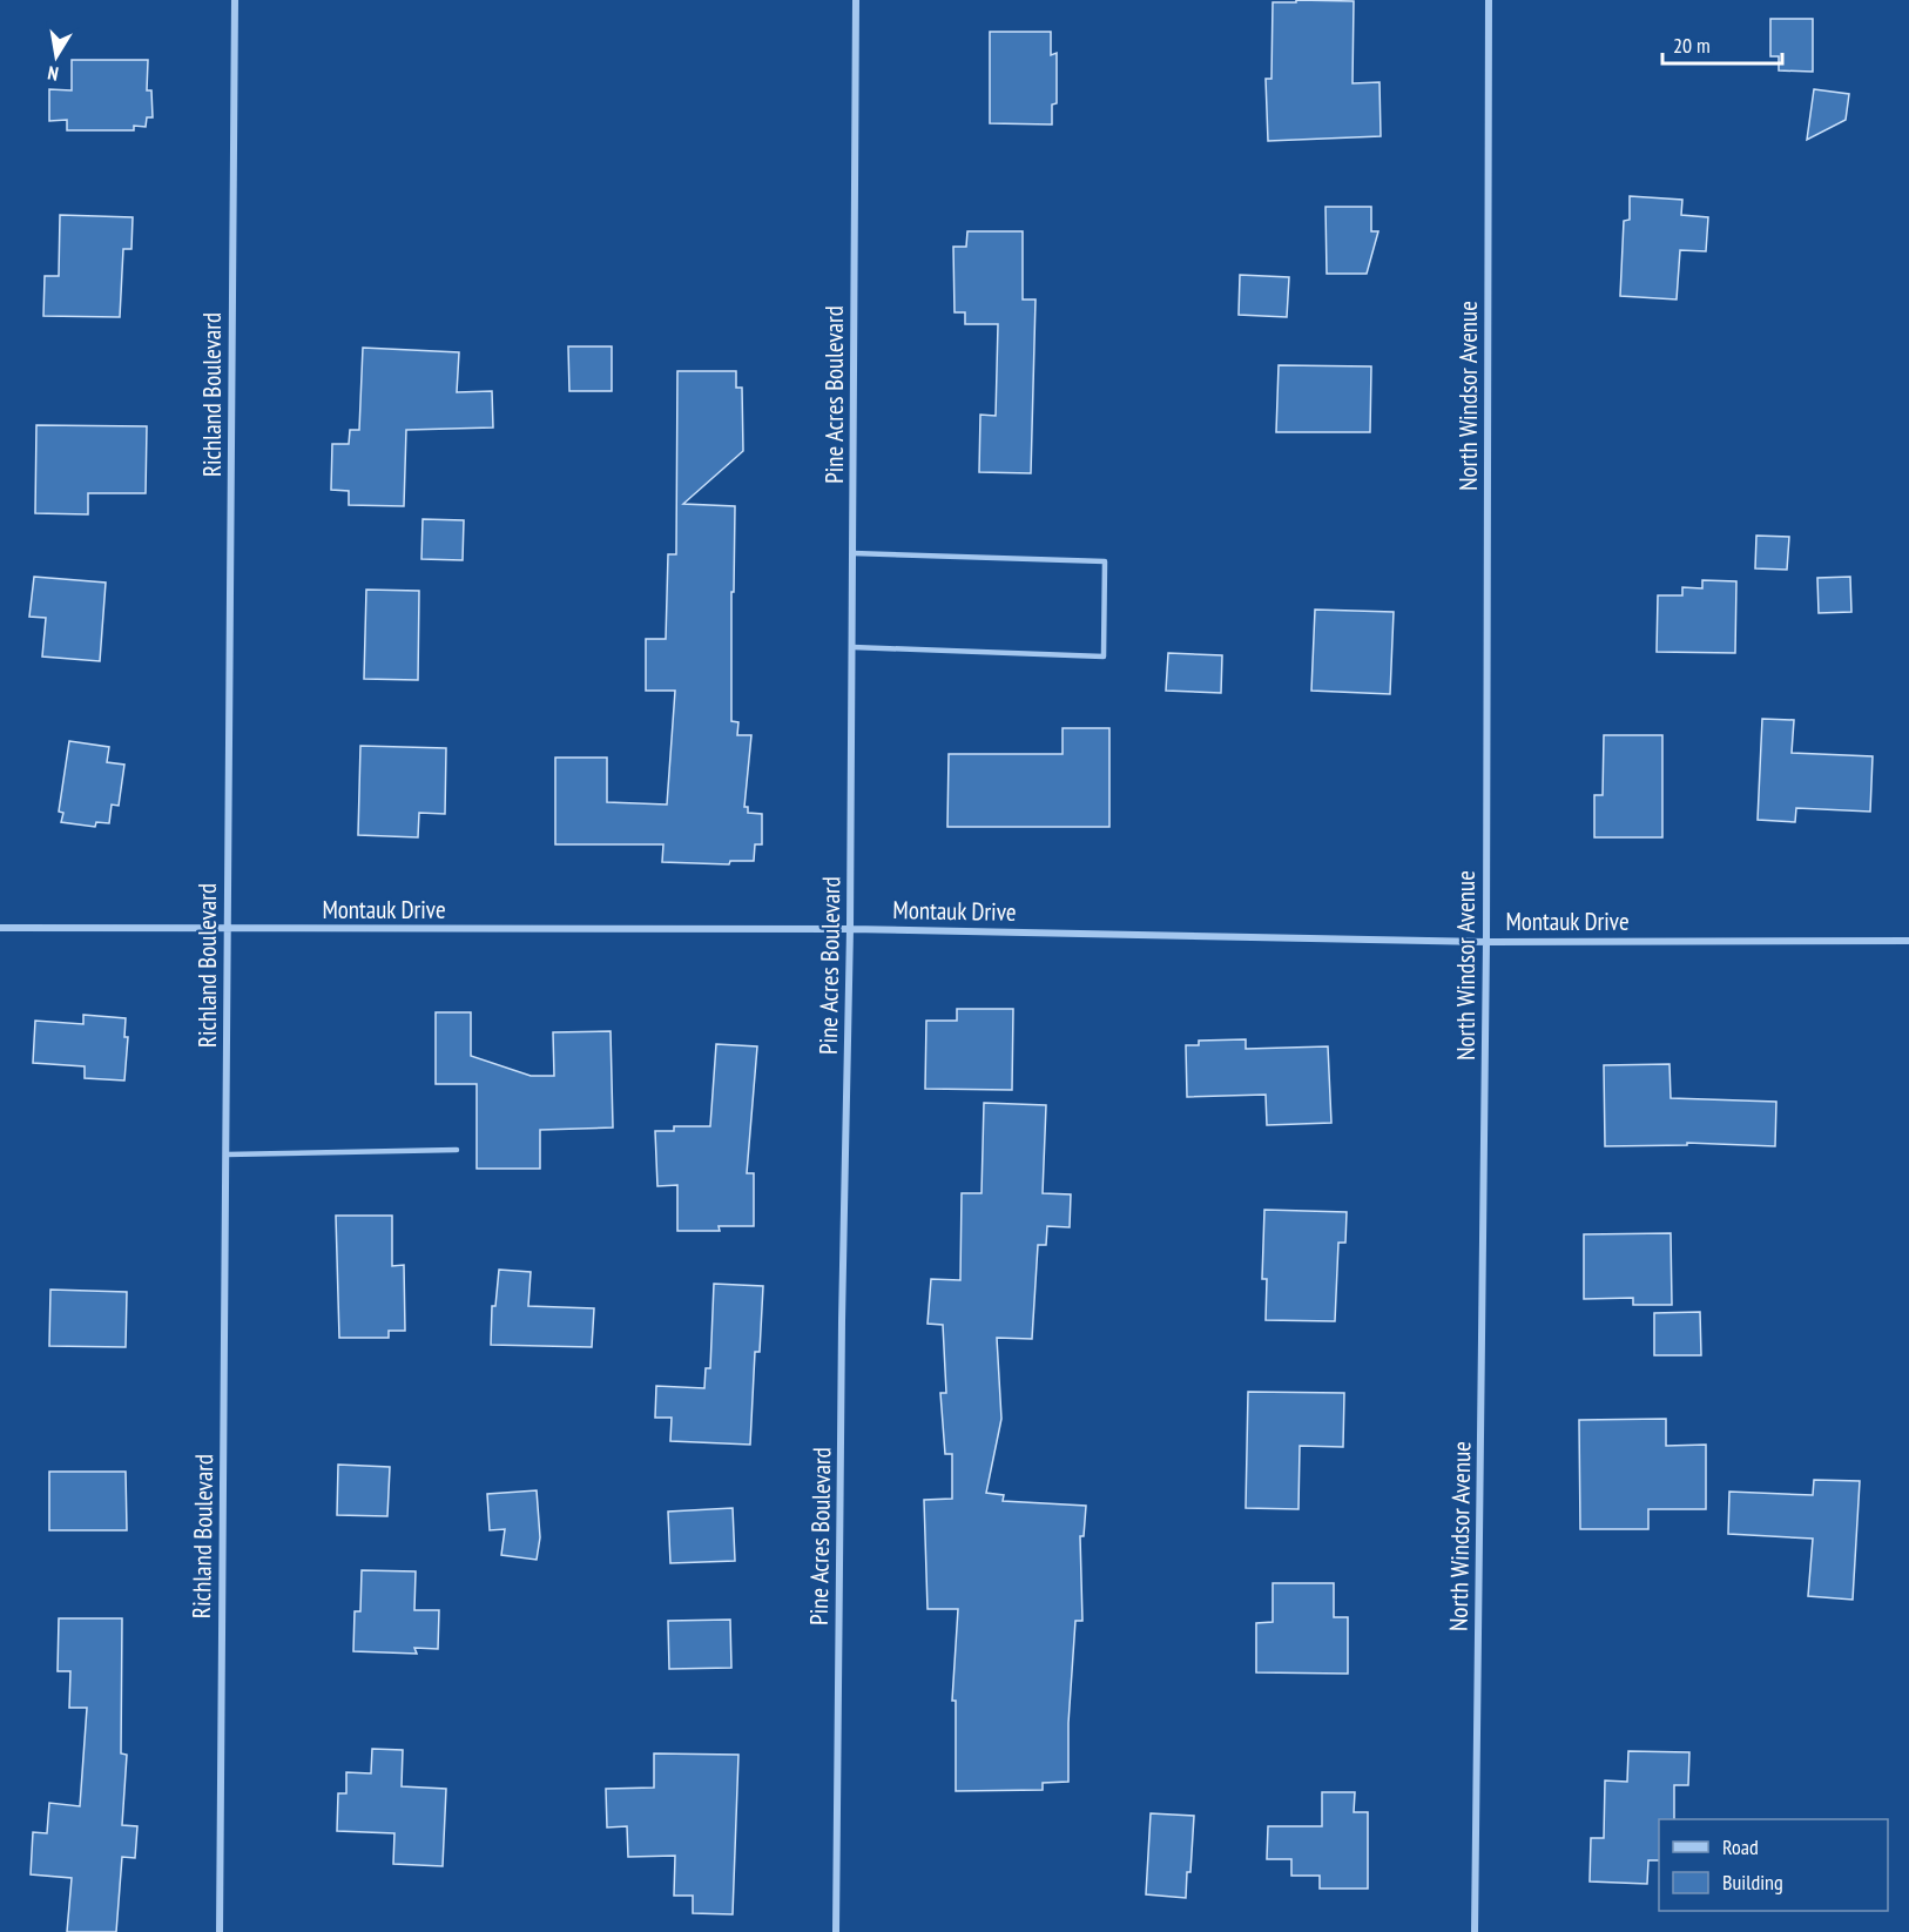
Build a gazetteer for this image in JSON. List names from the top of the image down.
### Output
{
  "streets": {
    "street": [
      "Richland Boulevard",
      "Pine Acres Boulevard",
      "North Windsor Avenue",
      "Montauk Drive"
    ]
  },
  "crossings": [
    ["Richland Boulevard", "Montauk Drive"],
    ["Pine Acres Boulevard", "Montauk Drive"],
    ["North Windsor Avenue", "Montauk Drive"]
  ],
  "legend": ["Road", "Building"],
  "scale_bar": "20 m",
  "north": "bottom"
}
